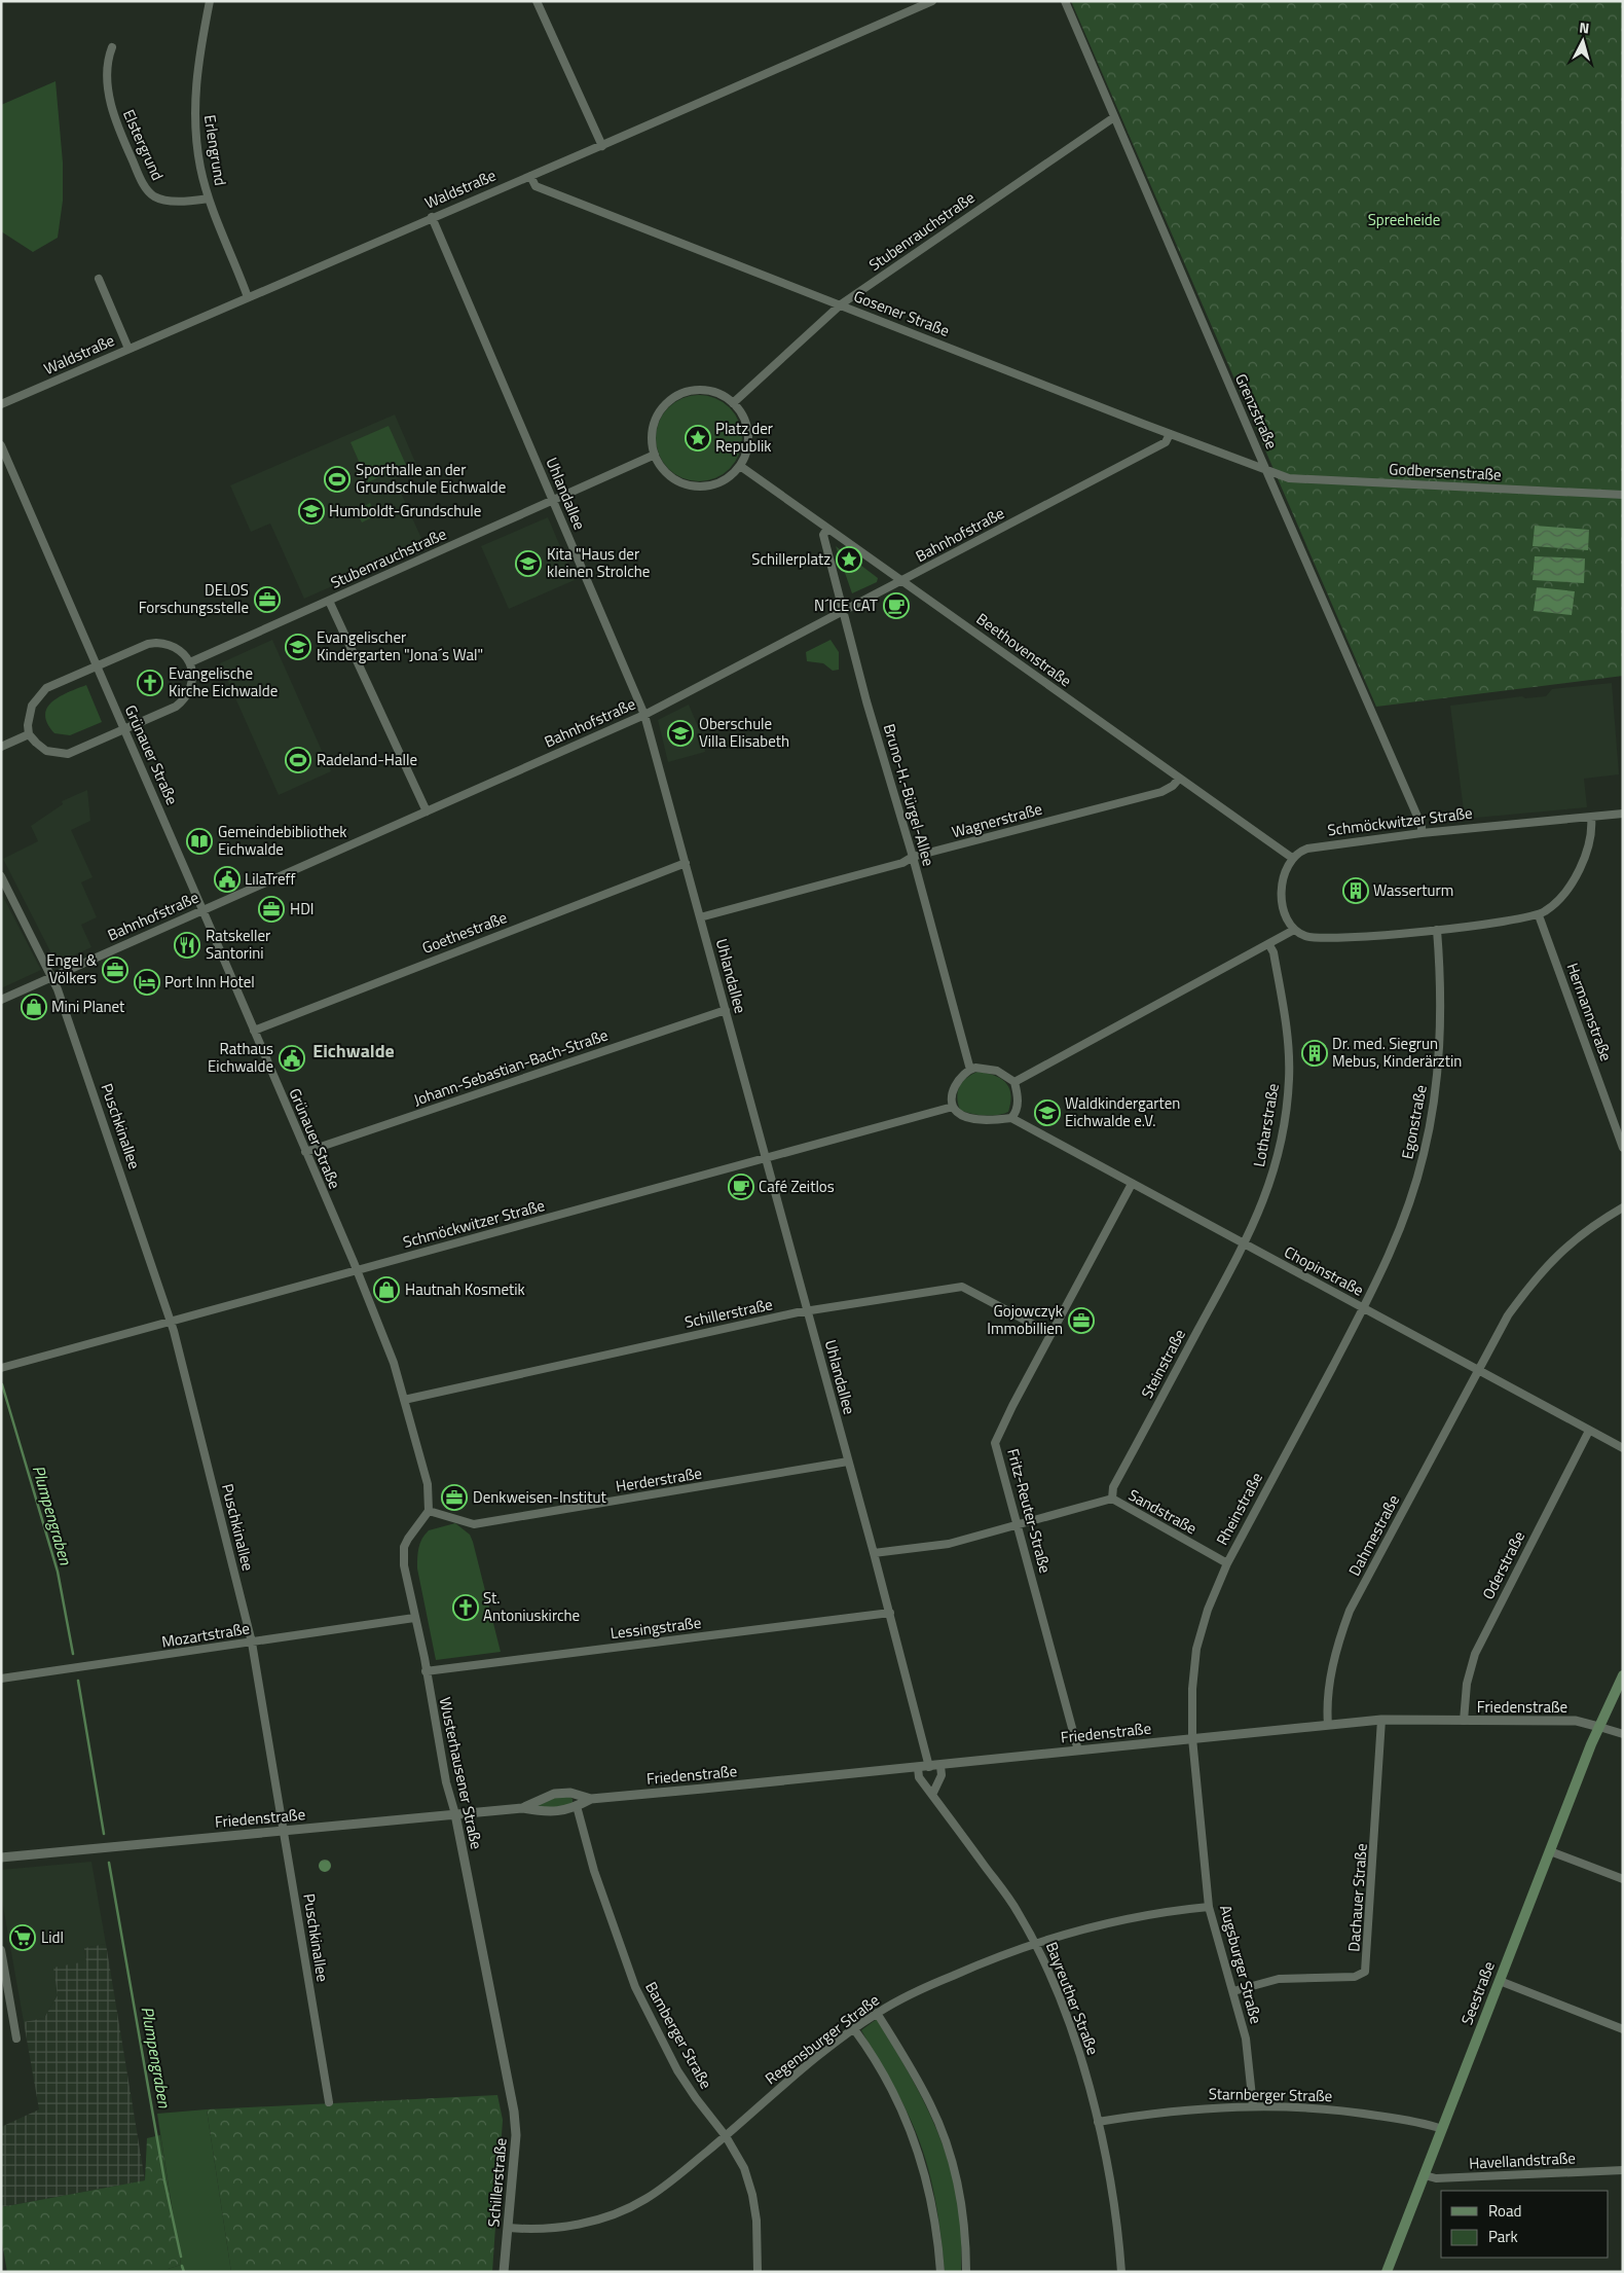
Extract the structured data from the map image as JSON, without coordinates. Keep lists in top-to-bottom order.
{
  "streets": {
    "main road": ["Seestraße"],
    "street": [
      "Elstergrund",
      "Erlengrund",
      "Waldstraße",
      "Stubenrauchstraße",
      "Gosener Straße",
      "Grenzstraße",
      "Godbersenstraße",
      "Uhlandallee",
      "Bahnhofstraße",
      "Beethovenstraße",
      "Grünauer Straße",
      "Bruno-H.-Bürgel-Allee",
      "Wagnerstraße",
      "Schmöckwitzer Straße",
      "Goethestraße",
      "Hermannstraße",
      "Johann-Sebastian-Bach-Straße",
      "Egonstraße",
      "Lotharstraße",
      "Puschkinallee",
      "Chopinstraße",
      "Schillerstraße",
      "Steinstraße",
      "Herderstraße",
      "Rheinstraße",
      "Fritz-Reuter-Straße",
      "Sandstraße",
      "Dahmestraße",
      "Oderstraße",
      "Lessingstraße",
      "Mozartstraße",
      "Friedenstraße",
      "Wusterhausener Straße",
      "Dachauer Straße",
      "Augsburger Straße",
      "Bayreuther Straße",
      "Bamberger Straße",
      "Regensburger Straße",
      "Starnberger Straße",
      "Havellandstraße"
    ]
  },
  "crossings": [
    ["Elstergrund", "Erlengrund"],
    ["Erlengrund", "Waldstraße"],
    ["Waldstraße", "Gosener Straße"],
    ["Waldstraße", "Uhlandallee"],
    ["Stubenrauchstraße", "Gosener Straße"],
    ["Stubenrauchstraße", "Grenzstraße"],
    ["Stubenrauchstraße", "Uhlandallee"],
    ["Stubenrauchstraße", "Beethovenstraße"],
    ["Gosener Straße", "Grenzstraße"],
    ["Gosener Straße", "Godbersenstraße"],
    ["Gosener Straße", "Bahnhofstraße"],
    ["Grenzstraße", "Godbersenstraße"],
    ["Grenzstraße", "Schmöckwitzer Straße"],
    ["Uhlandallee", "Bahnhofstraße"],
    ["Uhlandallee", "Wagnerstraße"],
    ["Uhlandallee", "Schmöckwitzer Straße"],
    ["Uhlandallee", "Goethestraße"],
    ["Uhlandallee", "Johann-Sebastian-Bach-Straße"],
    ["Uhlandallee", "Schillerstraße"],
    ["Uhlandallee", "Herderstraße"],
    ["Uhlandallee", "Lessingstraße"],
    ["Uhlandallee", "Friedenstraße"],
    ["Bahnhofstraße", "Beethovenstraße"],
    ["Bahnhofstraße", "Grünauer Straße"],
    ["Bahnhofstraße", "Bruno-H.-Bürgel-Allee"],
    ["Bahnhofstraße", "Puschkinallee"],
    ["Beethovenstraße", "Bruno-H.-Bürgel-Allee"],
    ["Beethovenstraße", "Wagnerstraße"],
    ["Beethovenstraße", "Schmöckwitzer Straße"],
    ["Grünauer Straße", "Schmöckwitzer Straße"],
    ["Grünauer Straße", "Goethestraße"],
    ["Grünauer Straße", "Johann-Sebastian-Bach-Straße"],
    ["Grünauer Straße", "Schillerstraße"],
    ["Grünauer Straße", "Herderstraße"],
    ["Grünauer Straße", "Wusterhausener Straße"],
    ["Bruno-H.-Bürgel-Allee", "Wagnerstraße"],
    ["Bruno-H.-Bürgel-Allee", "Schmöckwitzer Straße"],
    ["Bruno-H.-Bürgel-Allee", "Chopinstraße"],
    ["Schmöckwitzer Straße", "Puschkinallee"],
    ["Schmöckwitzer Straße", "Chopinstraße"],
    ["Egonstraße", "Chopinstraße"],
    ["Egonstraße", "Rheinstraße"],
    ["Lotharstraße", "Chopinstraße"],
    ["Lotharstraße", "Steinstraße"],
    ["Puschkinallee", "Mozartstraße"],
    ["Puschkinallee", "Friedenstraße"],
    ["Chopinstraße", "Steinstraße"],
    ["Chopinstraße", "Rheinstraße"],
    ["Chopinstraße", "Fritz-Reuter-Straße"],
    ["Chopinstraße", "Dahmestraße"],
    ["Chopinstraße", "Oderstraße"],
    ["Schillerstraße", "Fritz-Reuter-Straße"],
    ["Schillerstraße", "Wusterhausener Straße"],
    ["Schillerstraße", "Regensburger Straße"],
    ["Steinstraße", "Sandstraße"],
    ["Herderstraße", "Wusterhausener Straße"],
    ["Rheinstraße", "Sandstraße"],
    ["Rheinstraße", "Friedenstraße"],
    ["Rheinstraße", "Augsburger Straße"],
    ["Fritz-Reuter-Straße", "Friedenstraße"],
    ["Dahmestraße", "Friedenstraße"],
    ["Oderstraße", "Friedenstraße"],
    ["Lessingstraße", "Wusterhausener Straße"],
    ["Mozartstraße", "Wusterhausener Straße"],
    ["Friedenstraße", "Wusterhausener Straße"],
    ["Friedenstraße", "Dachauer Straße"],
    ["Friedenstraße", "Augsburger Straße"],
    ["Friedenstraße", "Seestraße"],
    ["Friedenstraße", "Bayreuther Straße"],
    ["Friedenstraße", "Bamberger Straße"],
    ["Dachauer Straße", "Augsburger Straße"],
    ["Augsburger Straße", "Regensburger Straße"],
    ["Augsburger Straße", "Starnberger Straße"],
    ["Seestraße", "Starnberger Straße"],
    ["Seestraße", "Havellandstraße"],
    ["Bayreuther Straße", "Regensburger Straße"],
    ["Bayreuther Straße", "Starnberger Straße"],
    ["Bamberger Straße", "Regensburger Straße"]
  ],
  "districts": ["Eichwalde"],
  "water": ["Plumpengraben"],
  "parks": ["Spreeheide"],
  "places": {
    "place": ["Platz der Republik", "Schillerplatz"],
    "sports": ["Sporthalle an der Grundschule Eichwalde", "Radeland-Halle"],
    "school or university": [
      "Humboldt-Grundschule",
      "Kita \"Haus der kleinen Strolche",
      "Evangelischer Kindergarten \"Jona´s Wal\"",
      "Oberschule Villa Elisabeth",
      "Waldkindergarten Eichwalde e.V."
    ],
    "office": [
      "DELOS Forschungsstelle",
      "HDI",
      "Engel & Völkers",
      "Gojowczyk Immobillien",
      "Denkweisen-Institut"
    ],
    "cafe": ["N´ICE CAT", "Café Zeitlos"],
    "church": ["Evangelische Kirche Eichwalde", "St. Antoniuskirche"],
    "library": ["Gemeindebibliothek Eichwalde"],
    "public building": ["LilaTreff", "Rathaus Eichwalde"],
    "building": ["Wasserturm", "Dr. med. Siegrun Mebus, Kinderärztin"],
    "restaurant": ["Ratskeller Santorini"],
    "hotel": ["Port Inn Hotel"],
    "shop": ["Mini Planet", "Hautnah Kosmetik"],
    "supermarket": ["Lidl"]
  },
  "legend": ["Road", "Park"],
  "north": "top"
}
